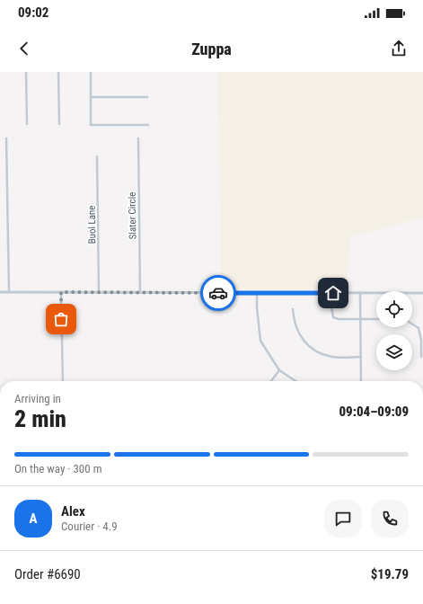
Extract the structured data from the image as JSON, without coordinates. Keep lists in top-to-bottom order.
{
  "streets": {
    "street": ["Slater Circle", "Buol Lane"]
  },
  "page": {
    "status": "09:02",
    "header": "Zuppa",
    "heading": ["2 min", "Arriving in", "09:04–09:09"],
    "panel": [
      "Alex",
      "Courier · 4.9",
      "Order #6690",
      "$19.79"
    ],
    "bar": "On the way · 300 m",
    "round": "A"
  }
}
